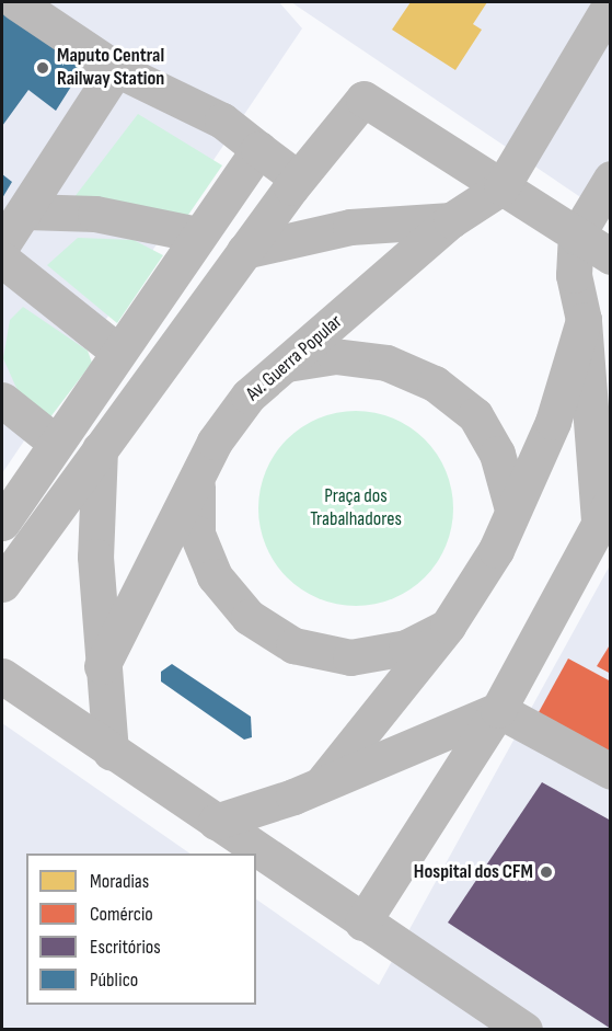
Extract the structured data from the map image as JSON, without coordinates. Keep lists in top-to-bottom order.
{
  "streets": {
    "street": ["Av. Guerra Popular"]
  },
  "parks": ["Praça dos Trabalhadores"],
  "places": ["Maputo Central Railway Station", "Hospital dos CFM"],
  "legend": [
    "Moradias",
    "Comércio",
    "Escritórios",
    "Público"
  ]
}
